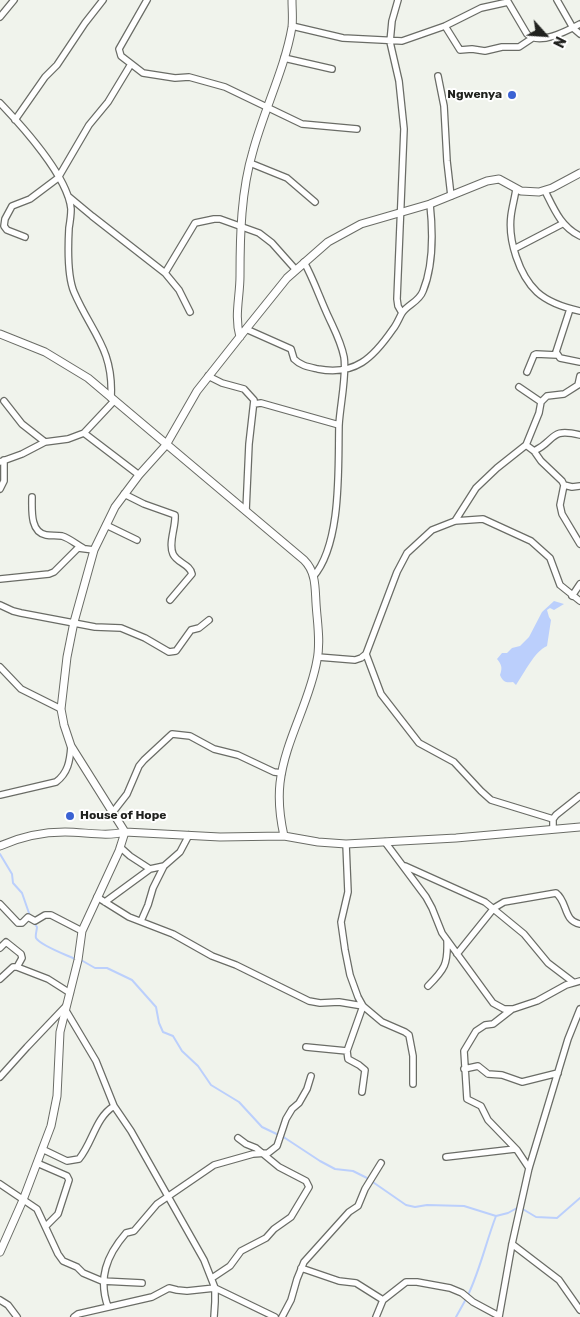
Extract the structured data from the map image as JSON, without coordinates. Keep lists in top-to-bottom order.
{
  "places": ["Ngwenya", "House of Hope"],
  "north": "bottom right"
}
